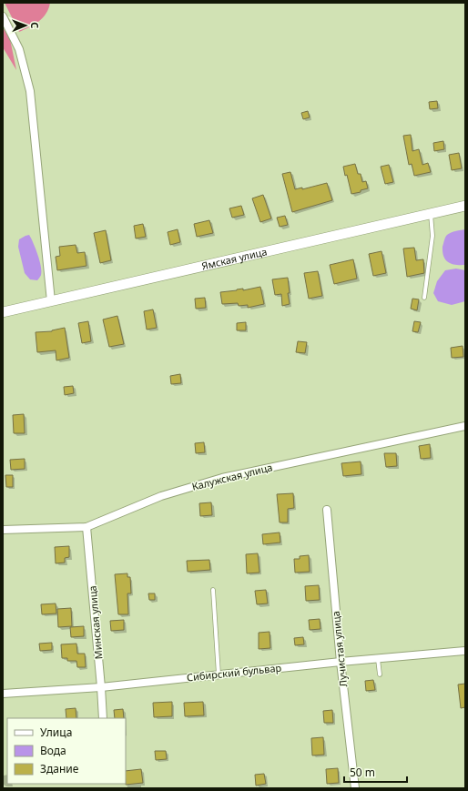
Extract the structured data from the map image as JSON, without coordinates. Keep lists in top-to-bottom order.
{
  "streets": {
    "main road": ["Ямская улица"],
    "street": [
      "Калужская улица",
      "Минская улица",
      "Лучистая улица",
      "Сибирский бульвар"
    ]
  },
  "crossings": [
    ["Калужская улица", "Минская улица"],
    ["Минская улица", "Сибирский бульвар"],
    ["Лучистая улица", "Сибирский бульвар"]
  ],
  "legend": ["Улица", "Вода", "Здание"],
  "scale_bar": "50 m",
  "north": "right"
}
